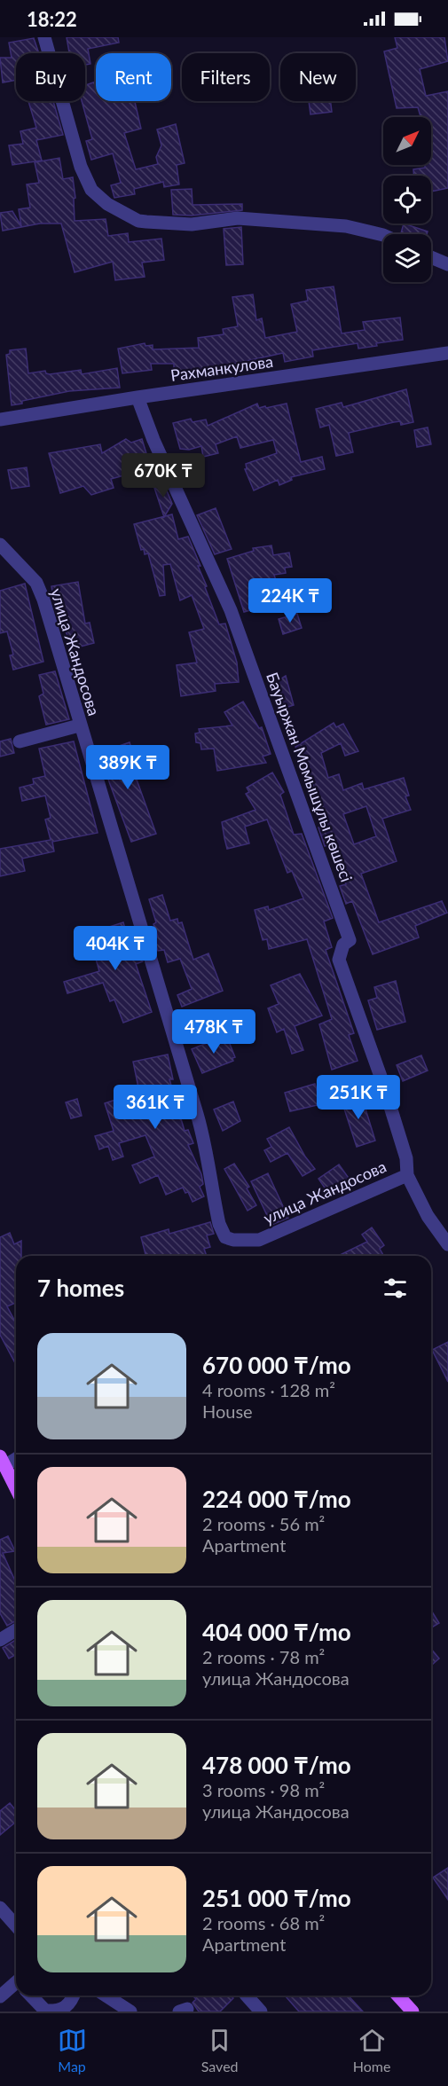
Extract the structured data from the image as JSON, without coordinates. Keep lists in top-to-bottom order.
{
  "streets": {
    "street": ["Рахманкулова", "улица Жандосова", "Бауыржан Момышұлы көшесі"]
  },
  "crossings": [
    ["Рахманкулова", "Бауыржан Момышұлы көшесі"],
    ["улица Жандосова", "Бауыржан Момышұлы көшесі"]
  ],
  "north": "top right",
  "page": {
    "status": "18:22",
    "chip": [
      "Buy",
      "Rent",
      "Filters",
      "New"
    ],
    "price": [
      "670K ₸",
      "224K ₸",
      "389K ₸",
      "404K ₸",
      "478K ₸",
      "251K ₸",
      "361K ₸"
    ],
    "heading": "7 homes",
    "list": [
      {
        "name": "670 000 ₸/mo",
        "note": "4 rooms · 128 m² · House"
      },
      {
        "name": "224 000 ₸/mo",
        "note": "2 rooms · 56 m² · Apartment"
      },
      {
        "name": "404 000 ₸/mo",
        "note": "2 rooms · 78 m² · улица Жандосова"
      },
      {
        "name": "478 000 ₸/mo",
        "note": "3 rooms · 98 m² · улица Жандосова"
      },
      {
        "name": "251 000 ₸/mo",
        "note": "2 rooms · 68 m² · Apartment"
      }
    ],
    "tabs": ["Map", "Saved", "Home"]
  }
}
